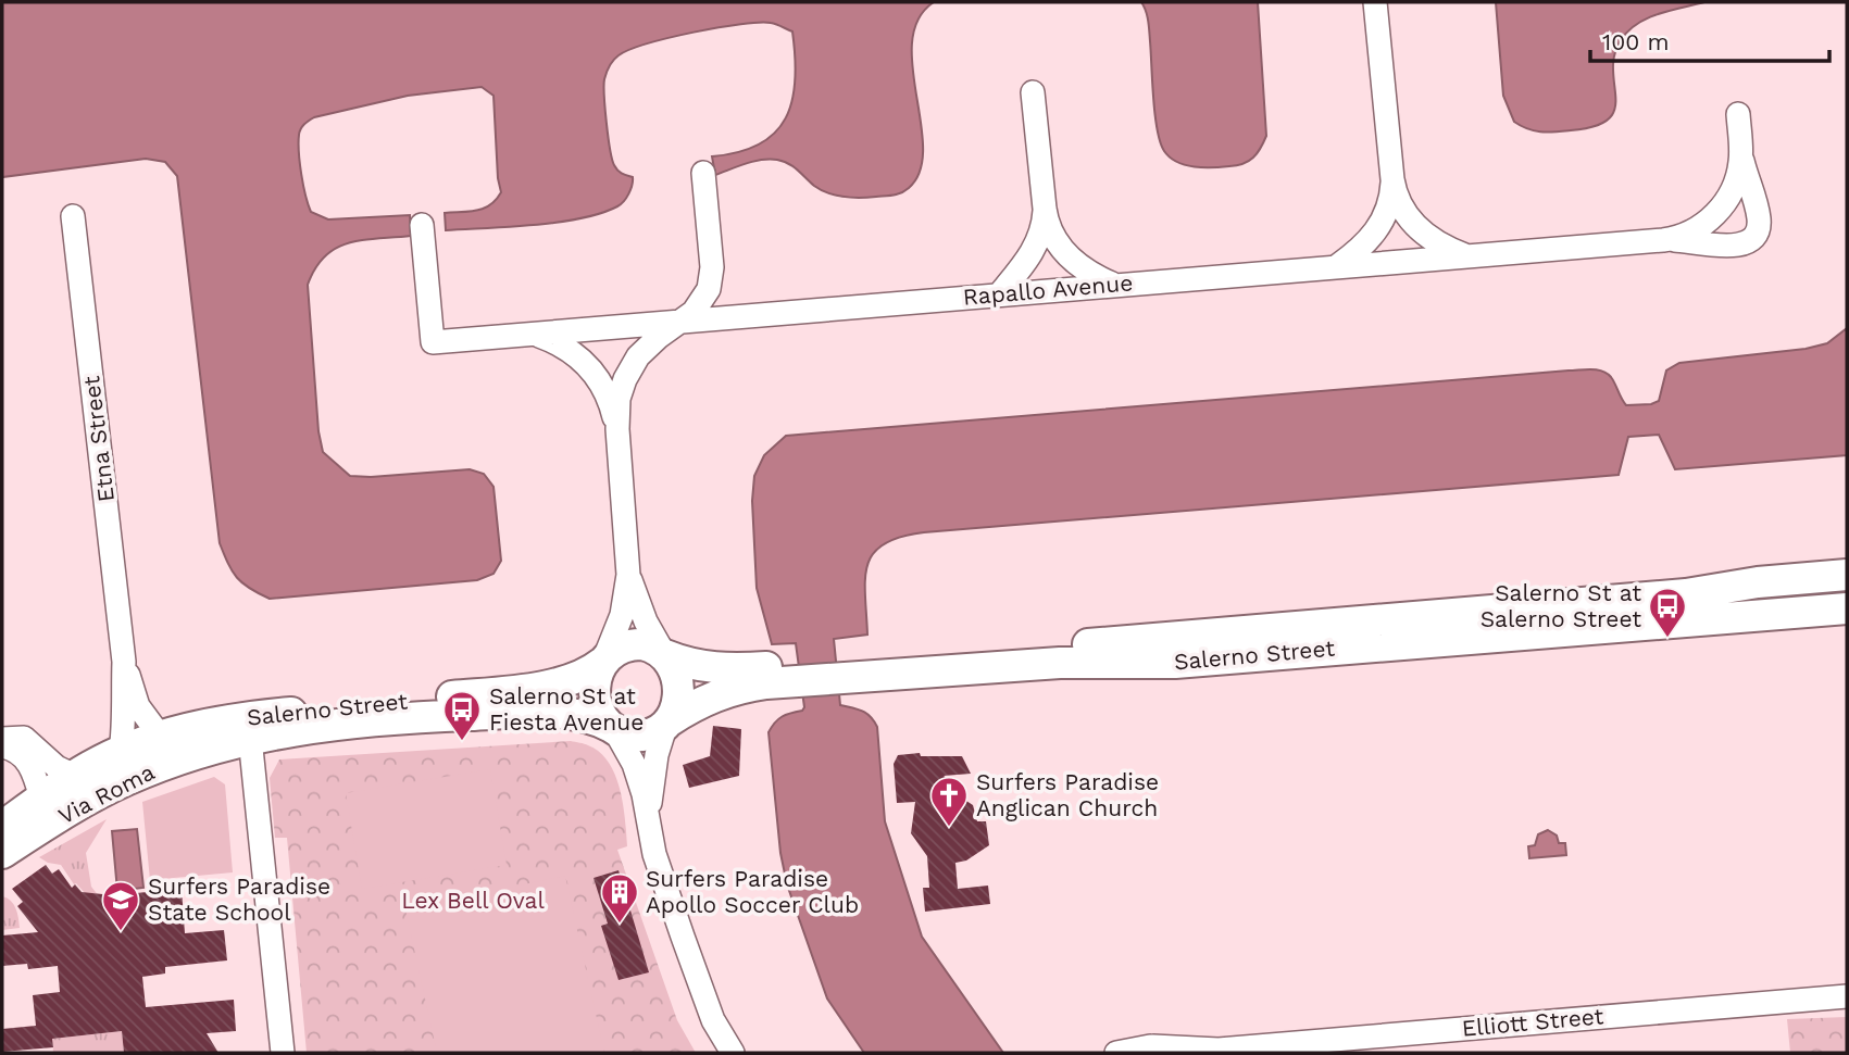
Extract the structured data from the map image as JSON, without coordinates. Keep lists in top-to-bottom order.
{
  "streets": {
    "main road": ["Salerno Street", "Via Roma"],
    "street": ["Rapallo Avenue", "Etna Street", "Elliott Street"]
  },
  "crossings": [
    ["Etna Street", "Salerno Street"],
    ["Etna Street", "Via Roma"],
    ["Salerno Street", "Via Roma"]
  ],
  "parks": ["Lex Bell Oval"],
  "places": {
    "bus stop": ["Salerno St at Salerno Street", "Salerno St at Fiesta Avenue"],
    "church": ["Surfers Paradise Anglican Church"],
    "building": ["Surfers Paradise Apollo Soccer Club"],
    "school or university": ["Surfers Paradise State School"]
  },
  "scale_bar": "100 m"
}
